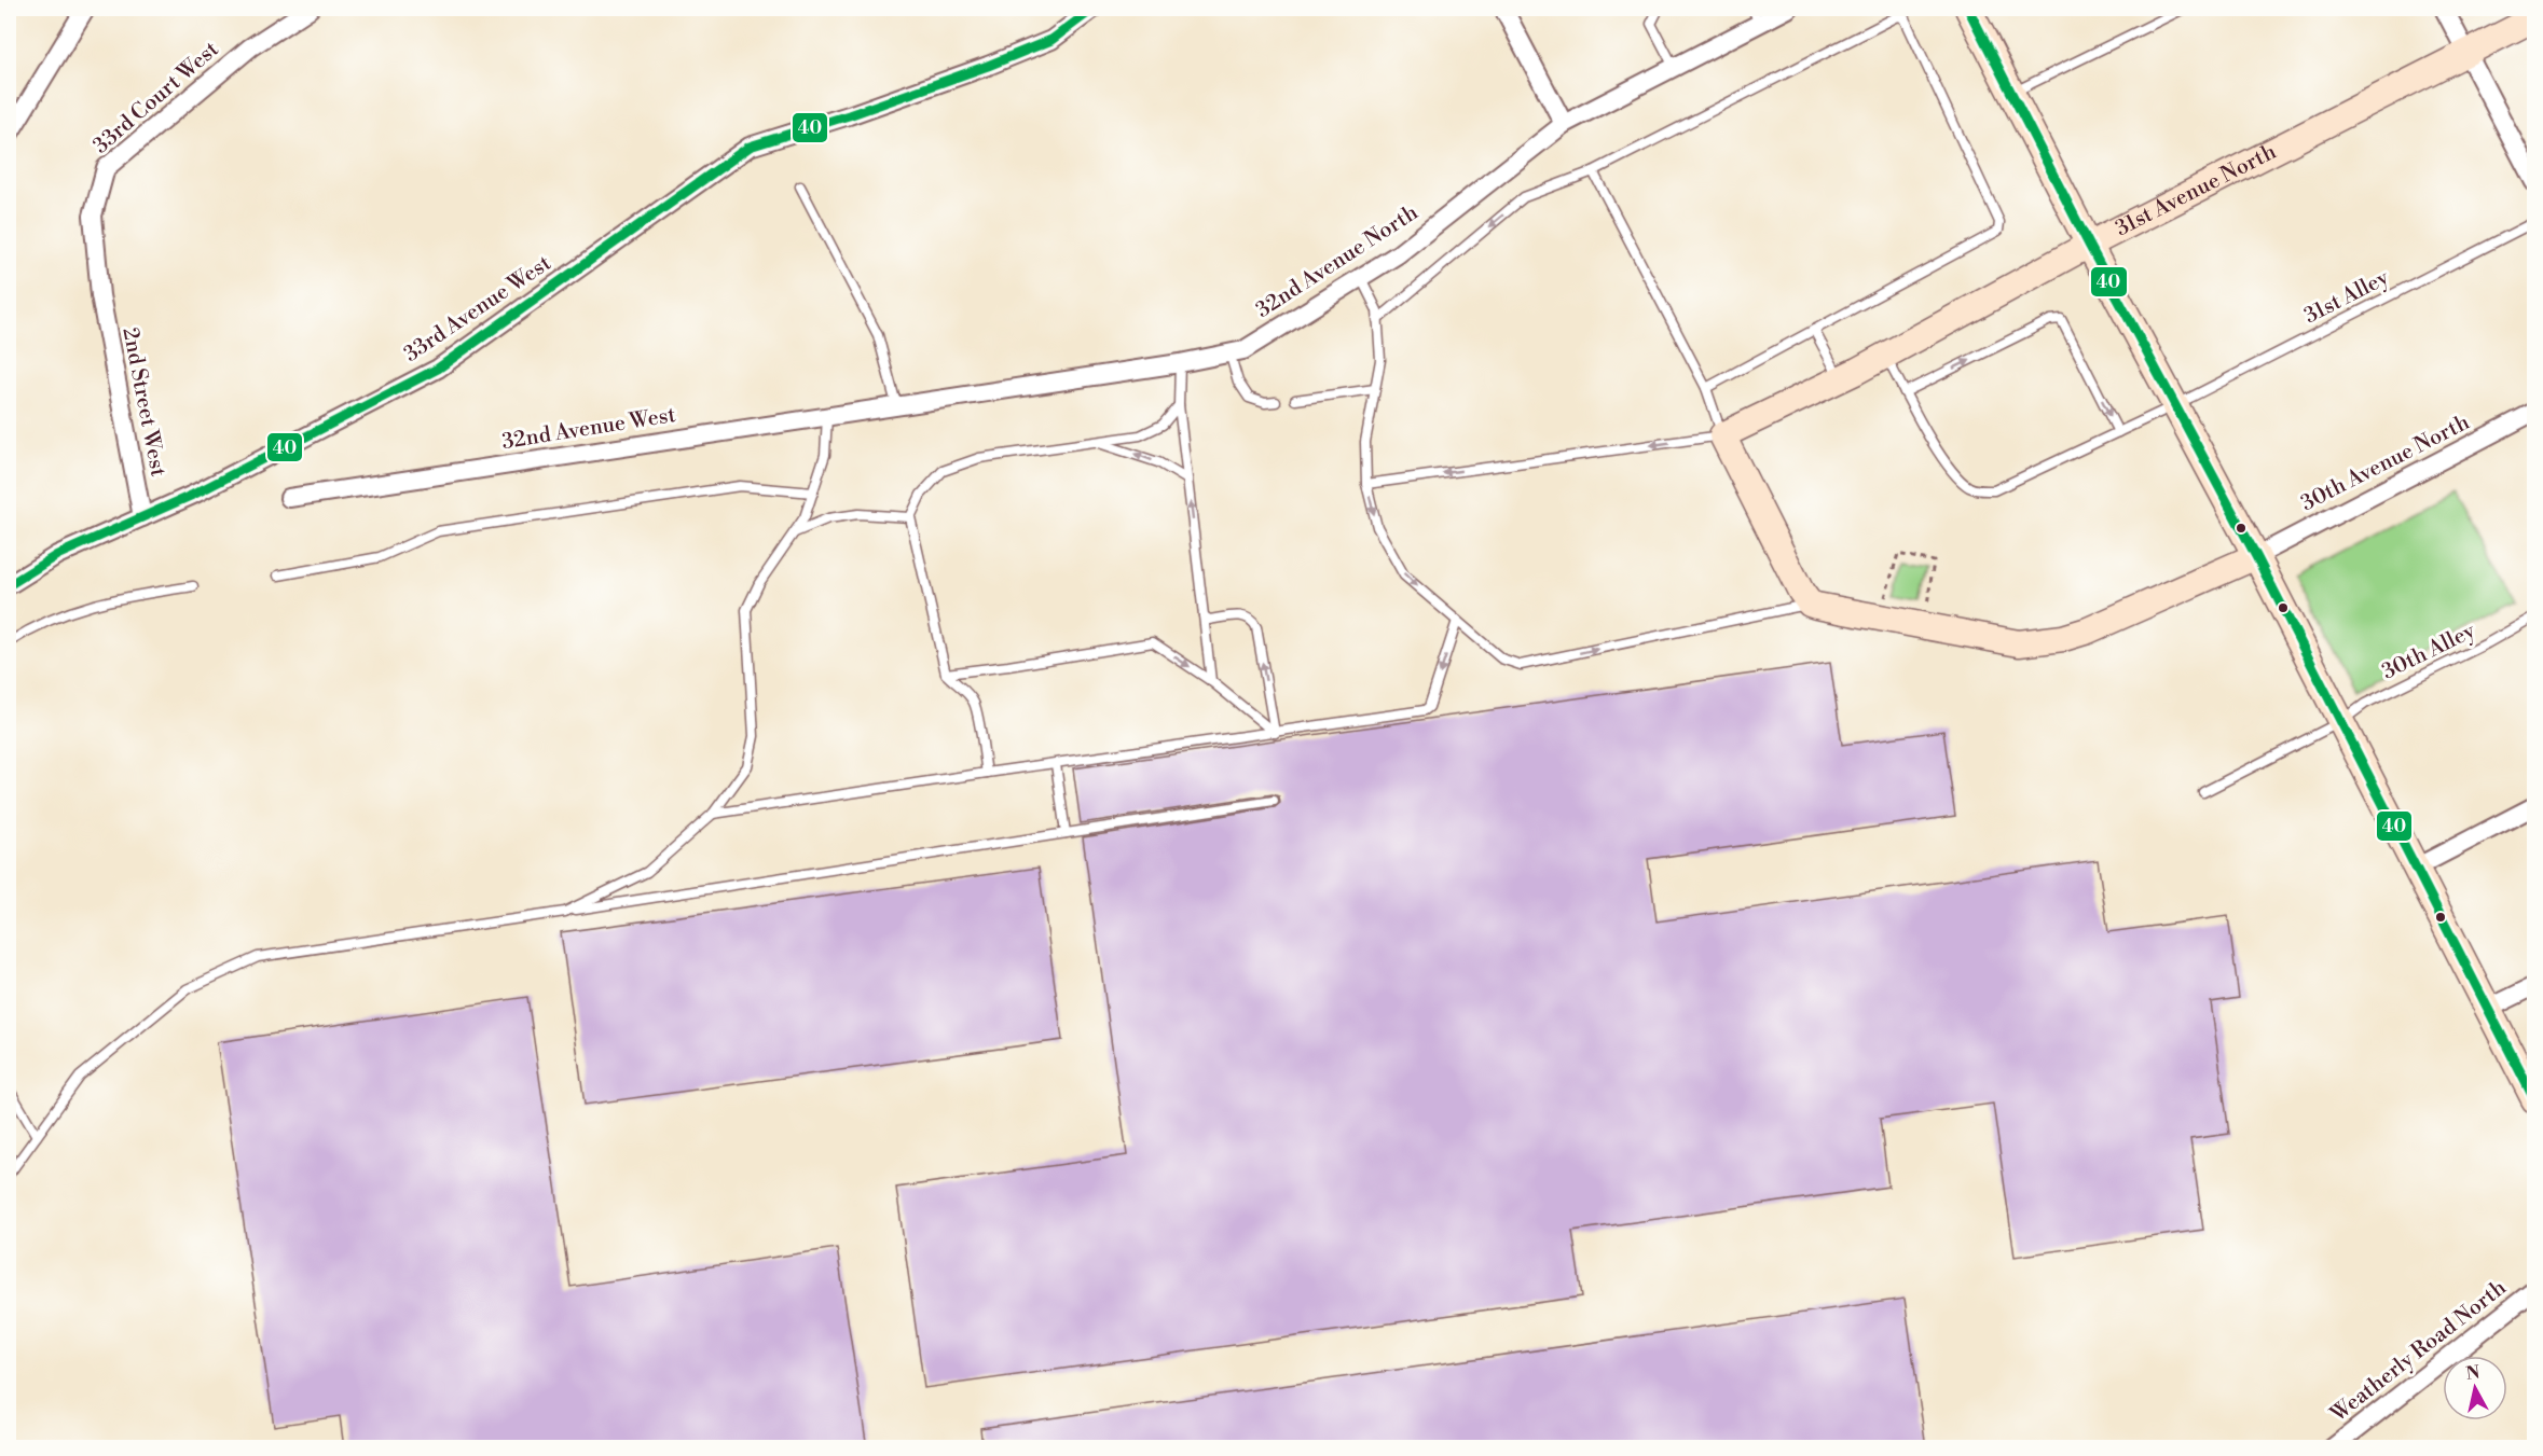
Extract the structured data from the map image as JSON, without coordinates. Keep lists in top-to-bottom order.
{
  "streets": {
    "street": [
      "33rd Court West",
      "31st Avenue North",
      "32nd Avenue North",
      "33rd Avenue West",
      "2nd Street West",
      "32nd Avenue West",
      "30th Avenue North",
      "Weatherly Road North"
    ],
    "lane": ["31st Alley", "30th Alley"]
  },
  "crossings": [
    ["33rd Court West", "2nd Street West"],
    ["31st Avenue North", "31st Alley"],
    ["32nd Avenue North", "32nd Avenue West"],
    ["33rd Avenue West", "2nd Street West"]
  ],
  "lines": ["transit line 40"],
  "north": "top"
}
